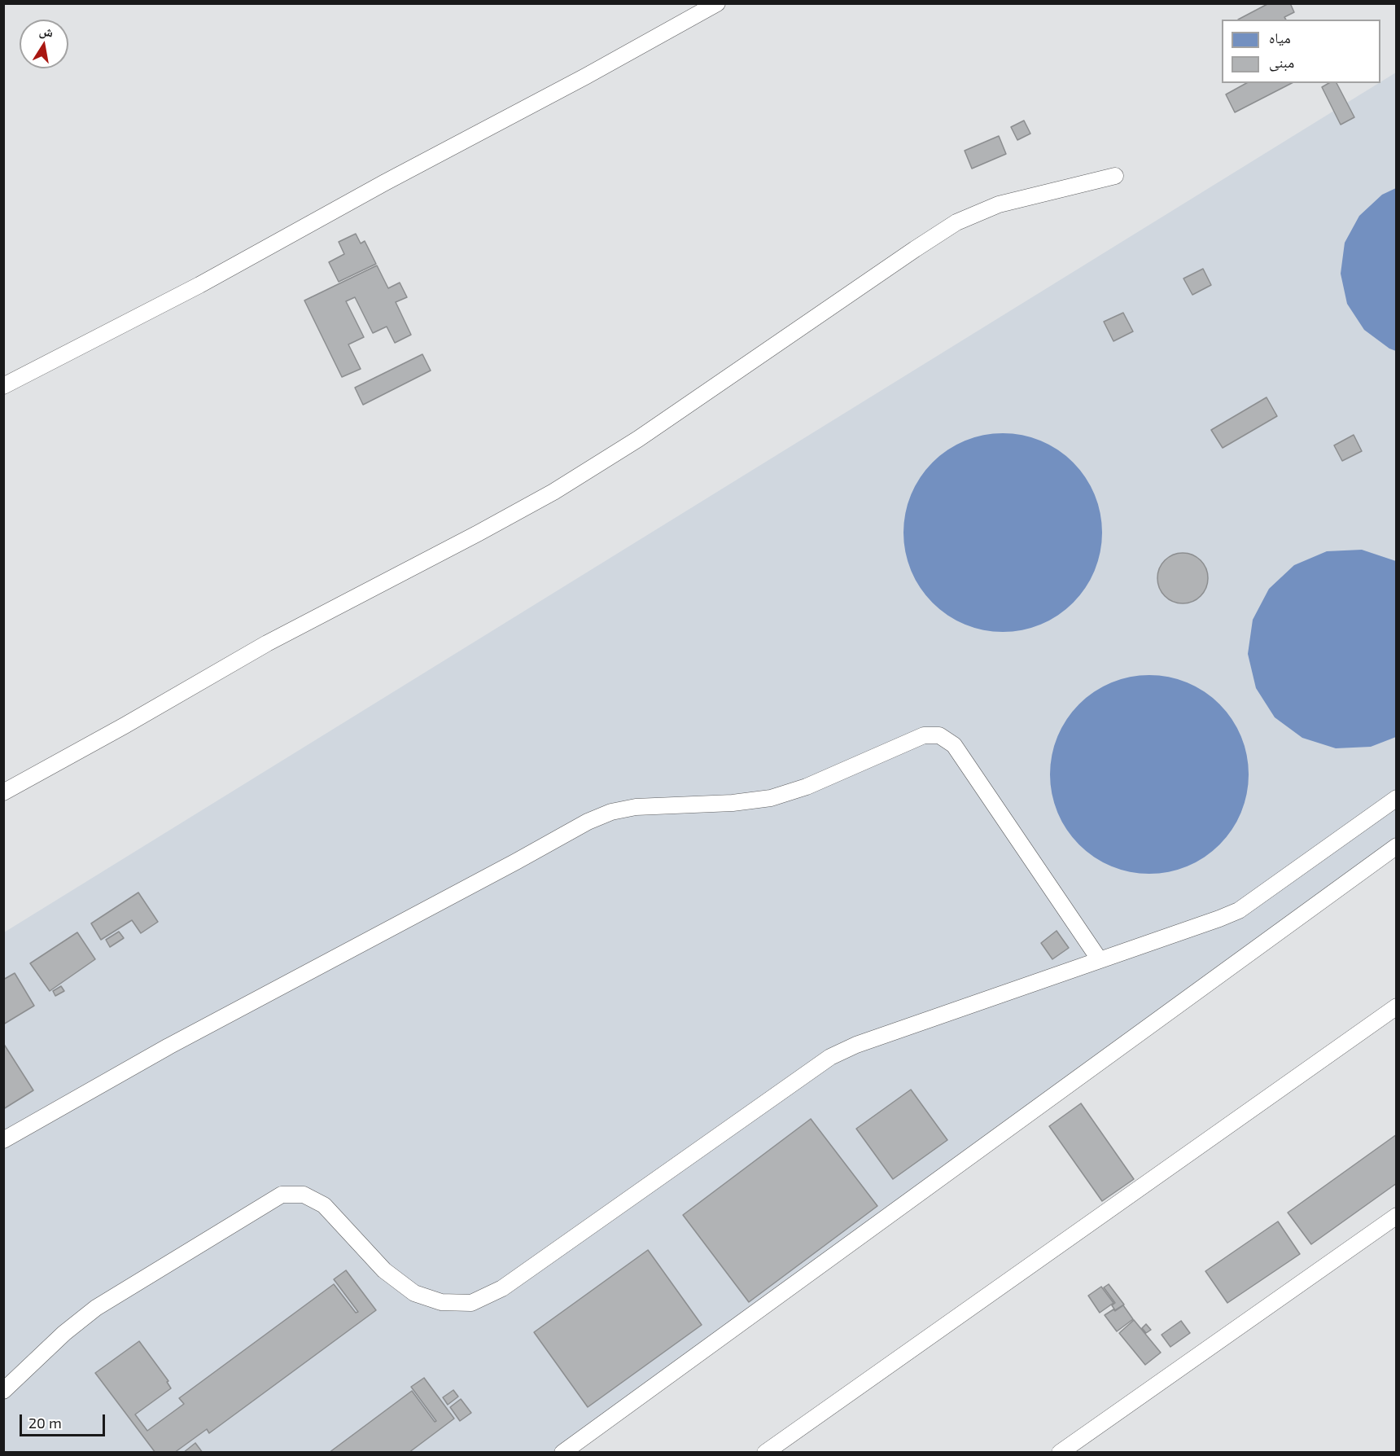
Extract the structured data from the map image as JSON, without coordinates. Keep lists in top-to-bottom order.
{
  "legend": ["مياه", "مبنى"],
  "scale_bar": "20 m",
  "north": "top"
}
